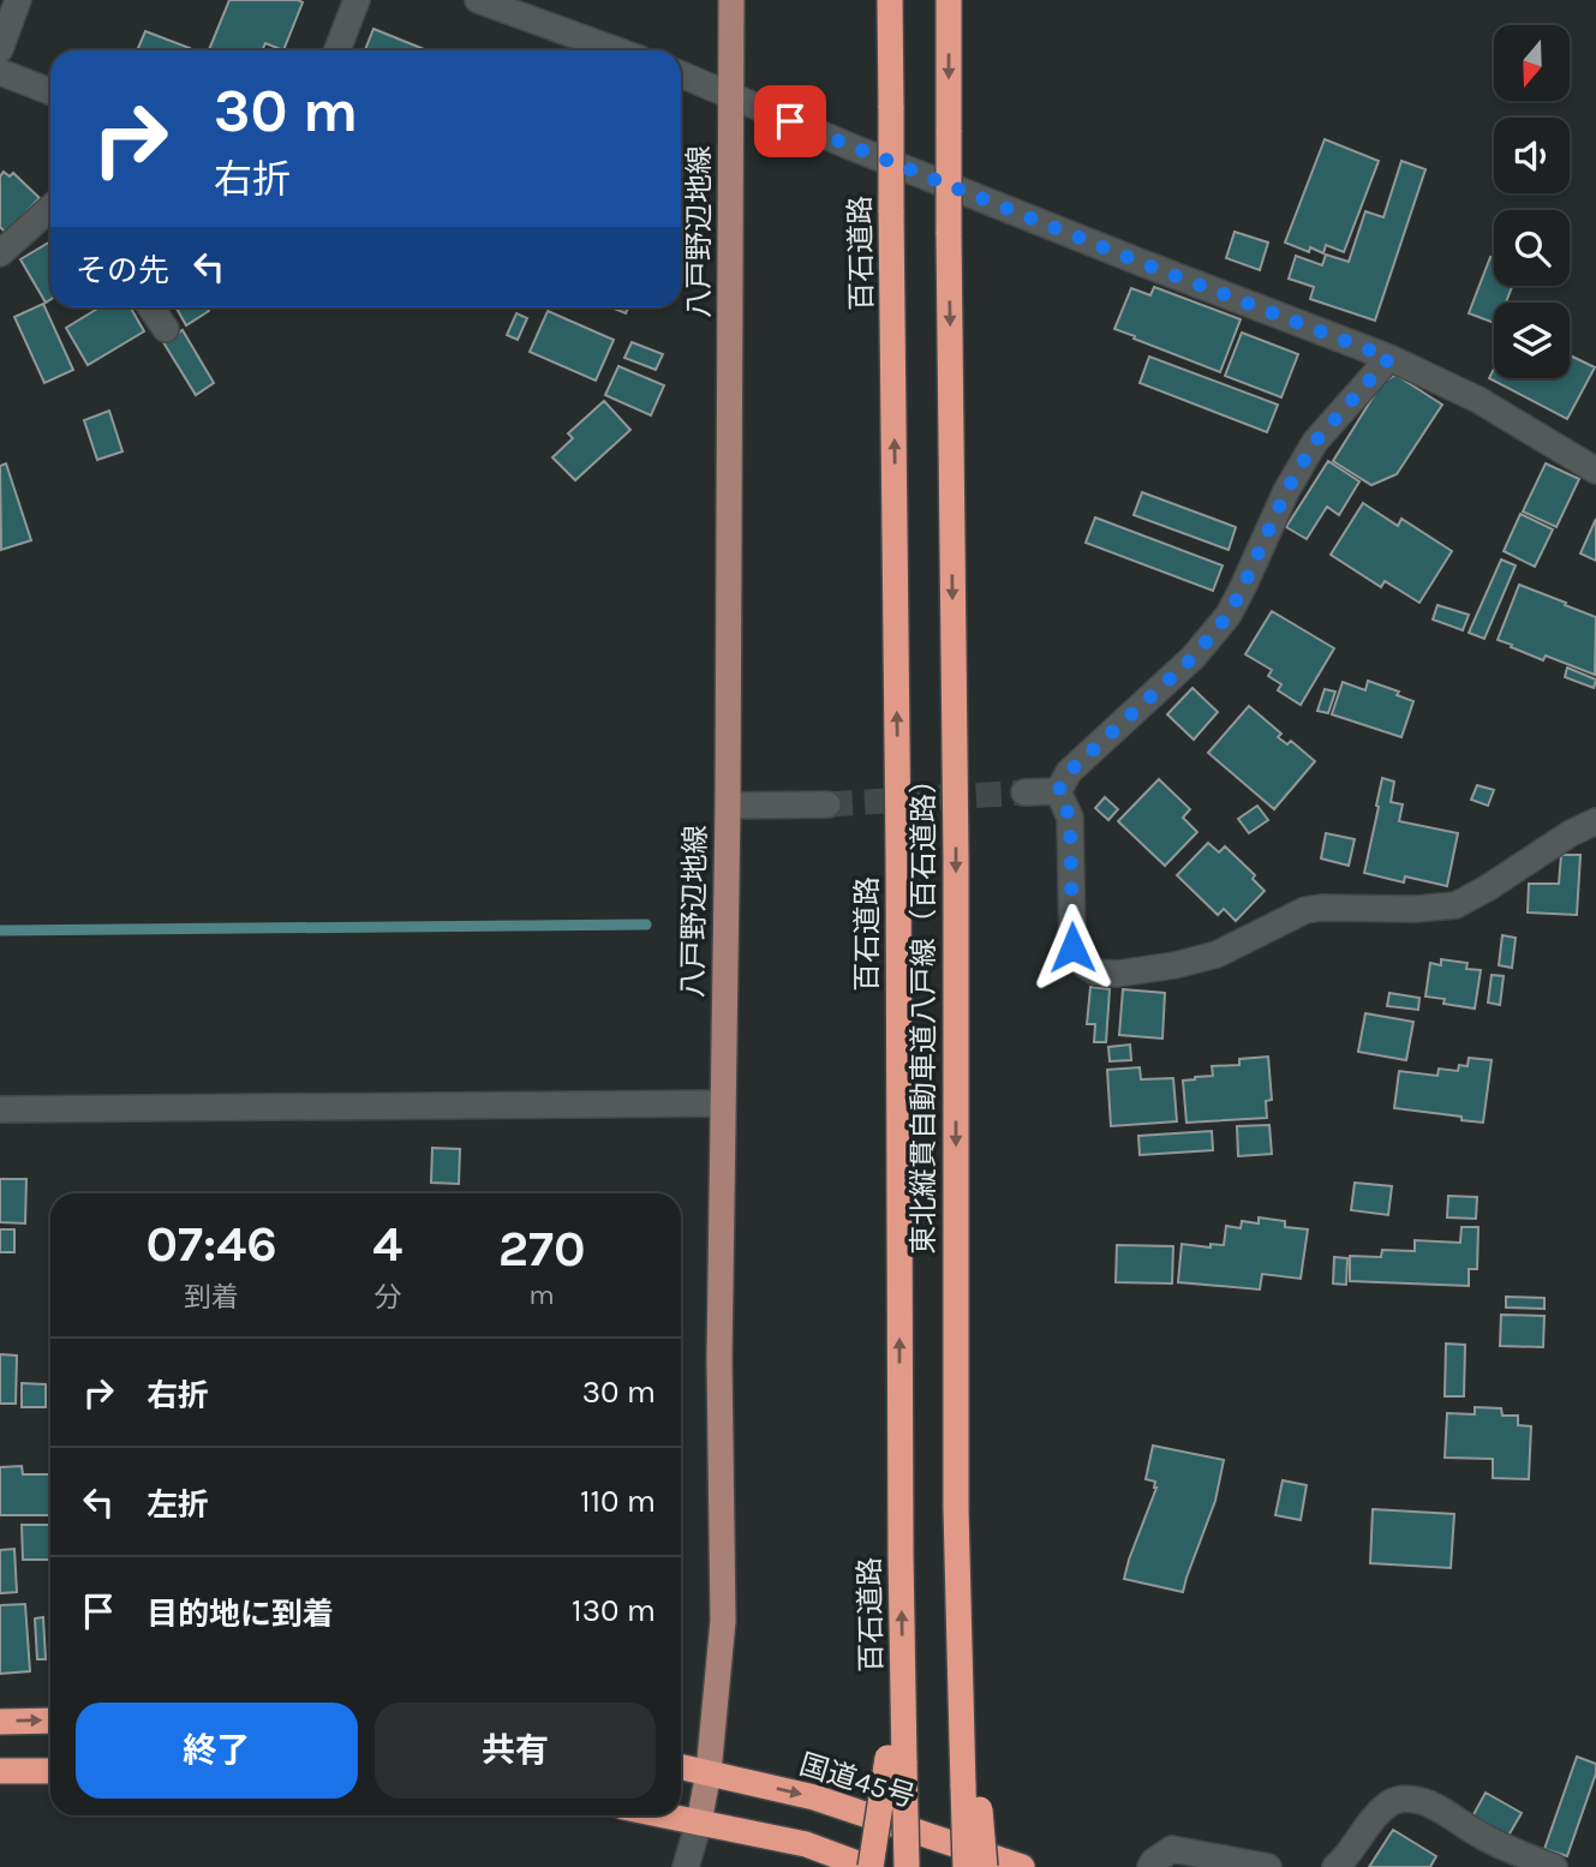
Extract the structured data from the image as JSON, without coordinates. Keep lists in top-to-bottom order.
{
  "streets": {
    "highway": ["百石道路", "東北縦貫自動車道八戸線（百石道路）", "国道45号"],
    "main road": ["八戸野辺地線"]
  },
  "crossings": [
    ["八戸野辺地線", "国道45号"]
  ],
  "one_way": ["百石道路", "東北縦貫自動車道八戸線（百石道路）"],
  "north": "bottom",
  "page": {
    "turn": ["30 m", "右折"],
    "then": "その先",
    "eta": [
      "07:46",
      "到着",
      "4",
      "分",
      "270",
      "m"
    ],
    "list": [
      {
        "name": "右折",
        "value": "30 m"
      },
      {
        "name": "左折",
        "value": "110 m"
      },
      {
        "name": "目的地に到着",
        "value": "130 m"
      }
    ],
    "buttons": ["終了", "共有"]
  }
}
